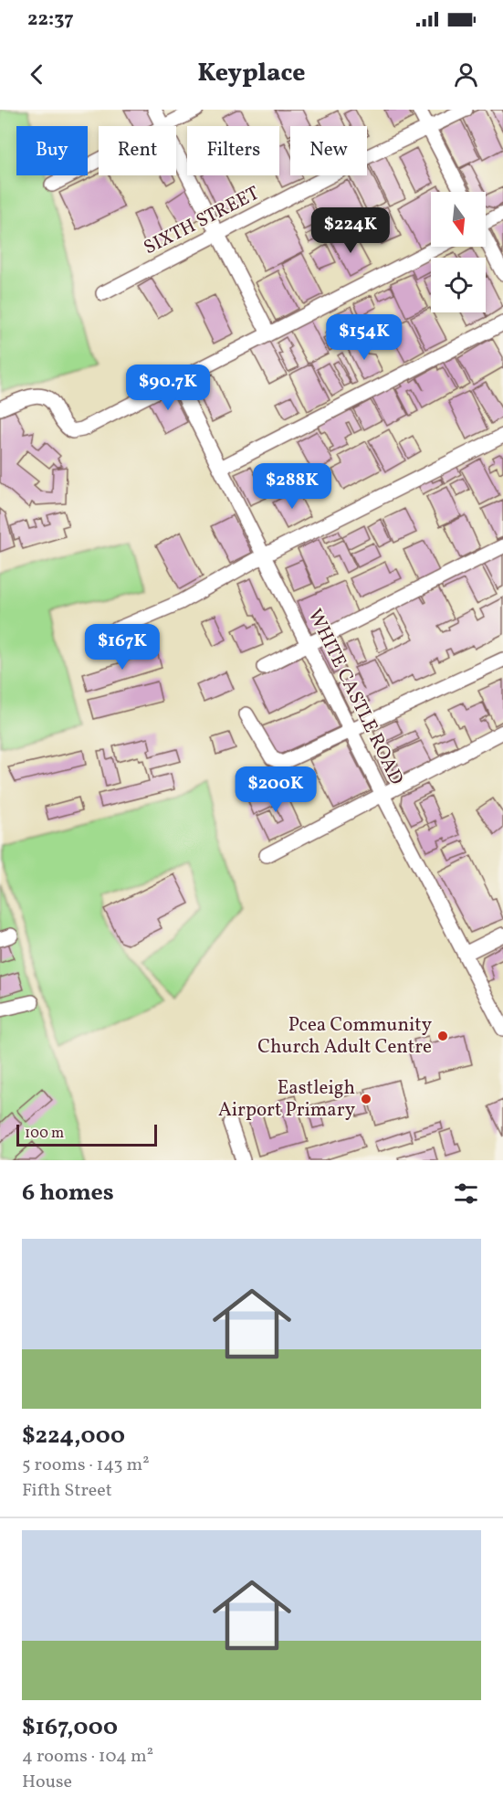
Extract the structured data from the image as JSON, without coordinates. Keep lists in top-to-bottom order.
{
  "streets": {
    "street": ["SIXTH STREET", "WHITE CASTLE ROAD"]
  },
  "places": ["Pcea Community Church Adult Centre", "Eastleigh Airport Primary"],
  "scale_bar": "100 m",
  "north": "bottom",
  "page": {
    "status": "22:37",
    "header": "Keyplace",
    "chip": [
      "Buy",
      "Rent",
      "Filters",
      "New"
    ],
    "price": [
      "$224K",
      "$154K",
      "$90.7K",
      "$288K",
      "$167K",
      "$200K"
    ],
    "scale": "100 m",
    "heading": "6 homes",
    "list": [
      {
        "name": "$224,000",
        "note": "5 rooms · 143 m² · Fifth Street"
      },
      {
        "name": "$167,000",
        "note": "4 rooms · 104 m² · House"
      }
    ]
  }
}
